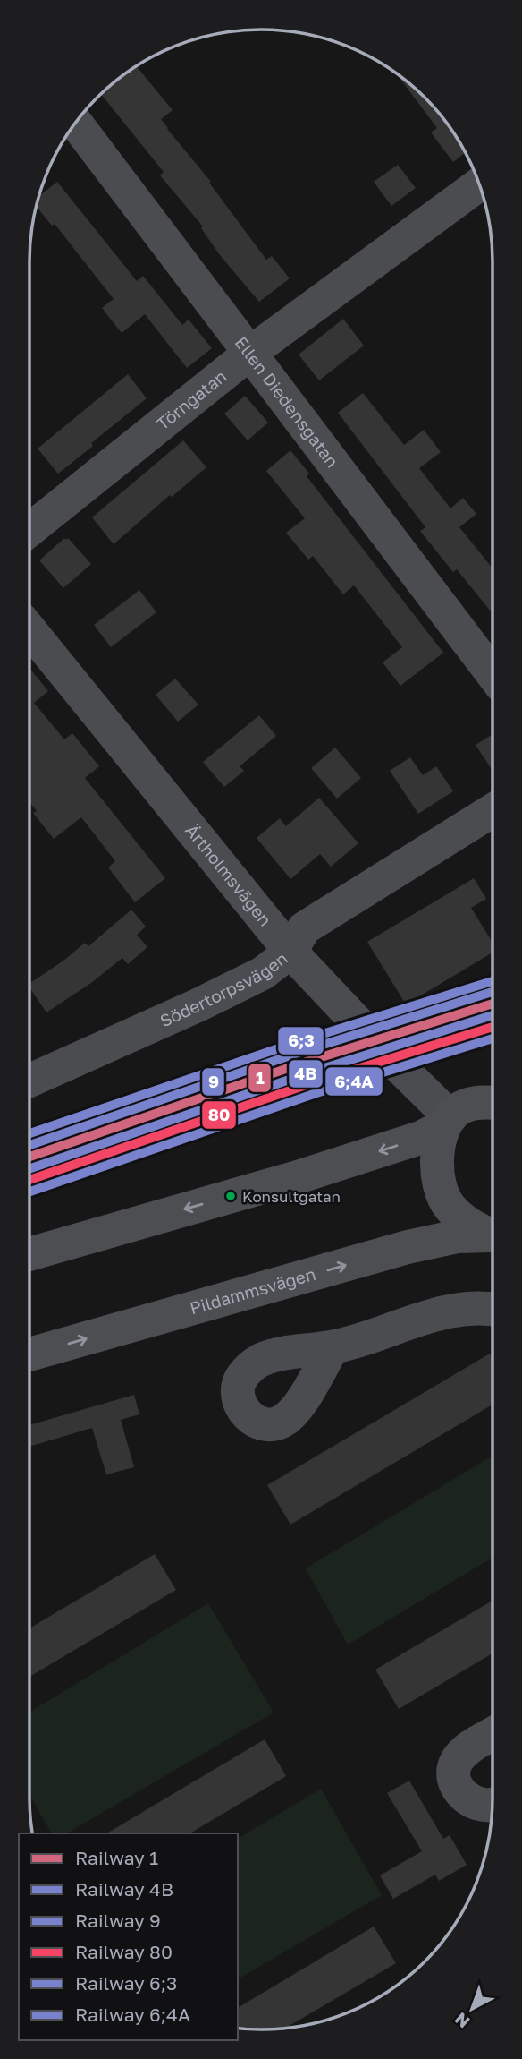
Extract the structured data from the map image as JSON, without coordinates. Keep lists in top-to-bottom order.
{
  "streets": {
    "main road": ["Pildammsvägen"],
    "street": [
      "Törngatan",
      "Ellen Diedensgatan",
      "Ärtholmsvägen",
      "Södertorpsvägen"
    ]
  },
  "crossings": [
    ["Törngatan", "Ellen Diedensgatan"],
    ["Ärtholmsvägen", "Södertorpsvägen"]
  ],
  "places": ["Konsultgatan"],
  "lines": [
    "rail line 6;3",
    "rail line 9",
    "rail line 1",
    "rail line 4B",
    "rail line 80",
    "rail line 6;4A"
  ],
  "legend": [
    "Railway 1",
    "Railway 4B",
    "Railway 9",
    "Railway 80",
    "Railway 6;3",
    "Railway 6;4A"
  ],
  "north": "bottom left"
}
